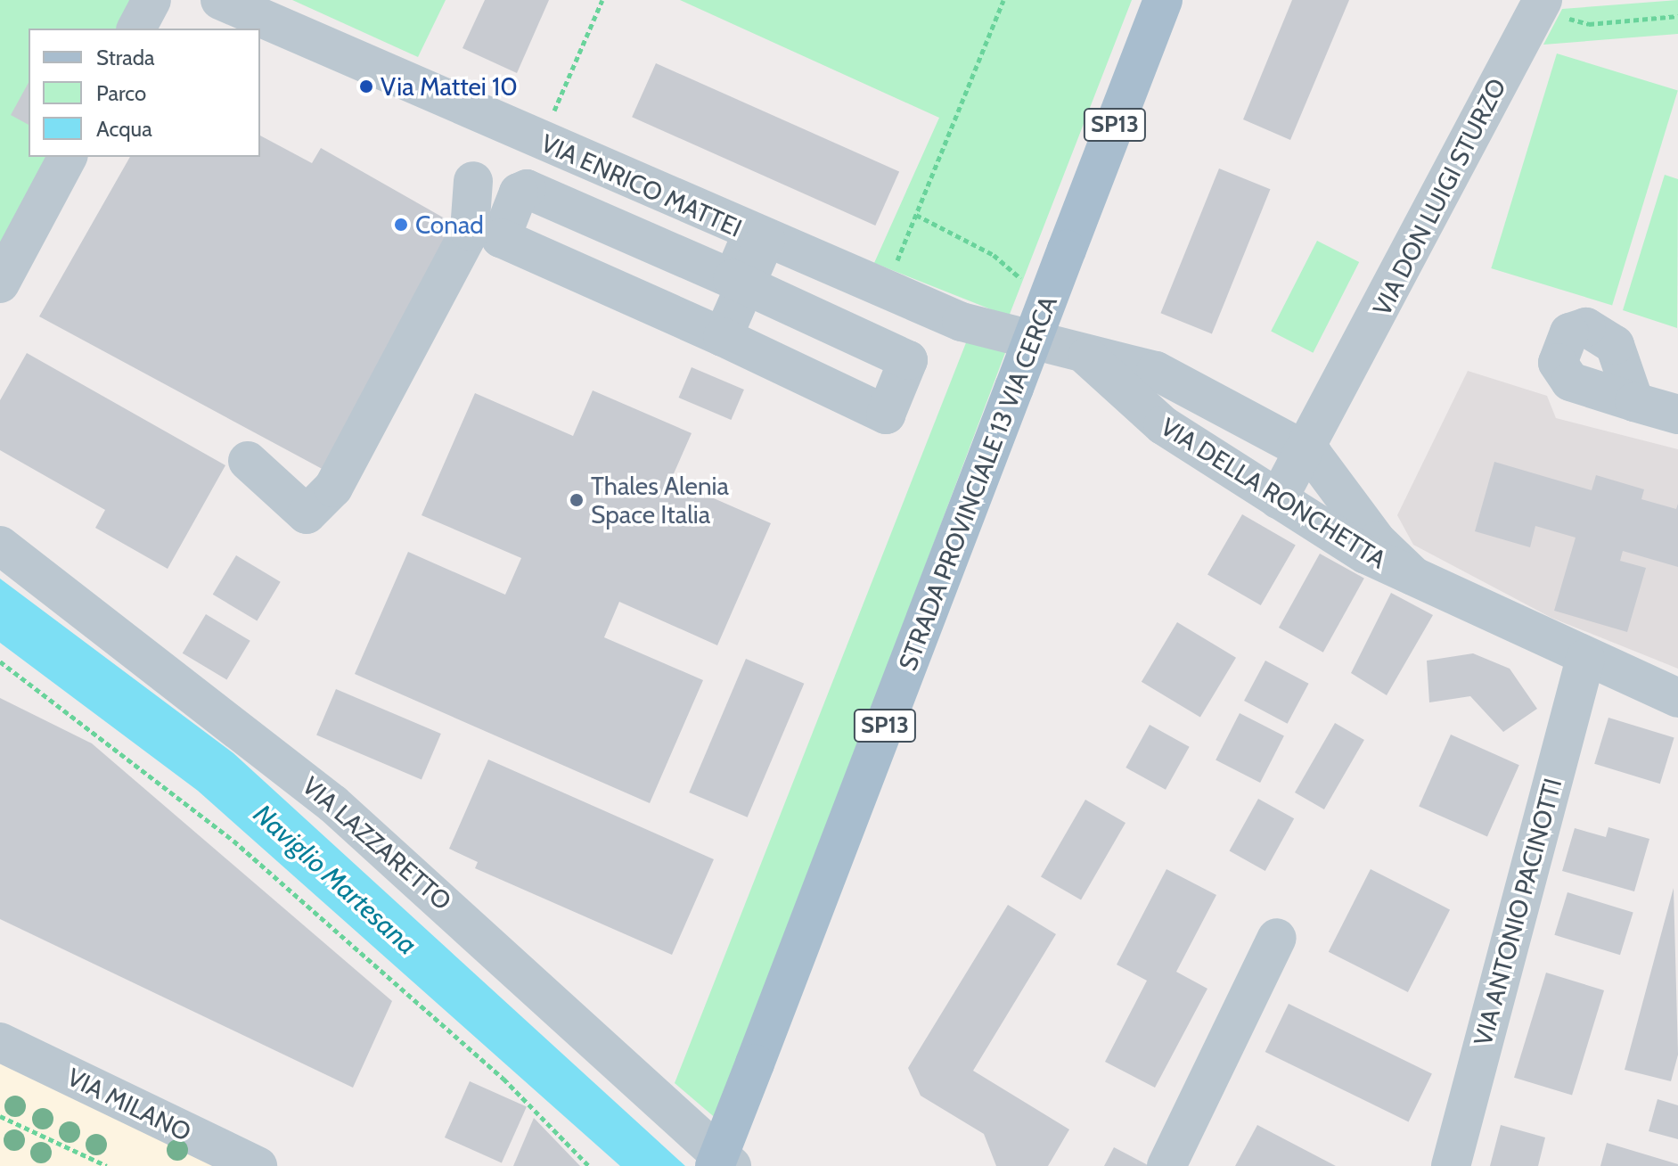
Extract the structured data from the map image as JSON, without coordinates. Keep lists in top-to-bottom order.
{
  "streets": {
    "main road": ["SP13", "STRADA PROVINCIALE 13 VIA CERCA"],
    "street": [
      "VIA ENRICO MATTEI",
      "VIA DON LUIGI STURZO",
      "VIA DELLA RONCHETTA",
      "VIA LAZZARETTO",
      "VIA ANTONIO PACINOTTI",
      "VIA MILANO"
    ]
  },
  "crossings": [
    ["VIA ENRICO MATTEI", "VIA DELLA RONCHETTA"],
    ["VIA DON LUIGI STURZO", "VIA DELLA RONCHETTA"],
    ["VIA DELLA RONCHETTA", "VIA ANTONIO PACINOTTI"]
  ],
  "water": ["Naviglio Martesana"],
  "places": ["Via Mattei 10", "Conad", "Thales Alenia Space Italia"],
  "legend": ["Strada", "Parco", "Acqua"]
}
